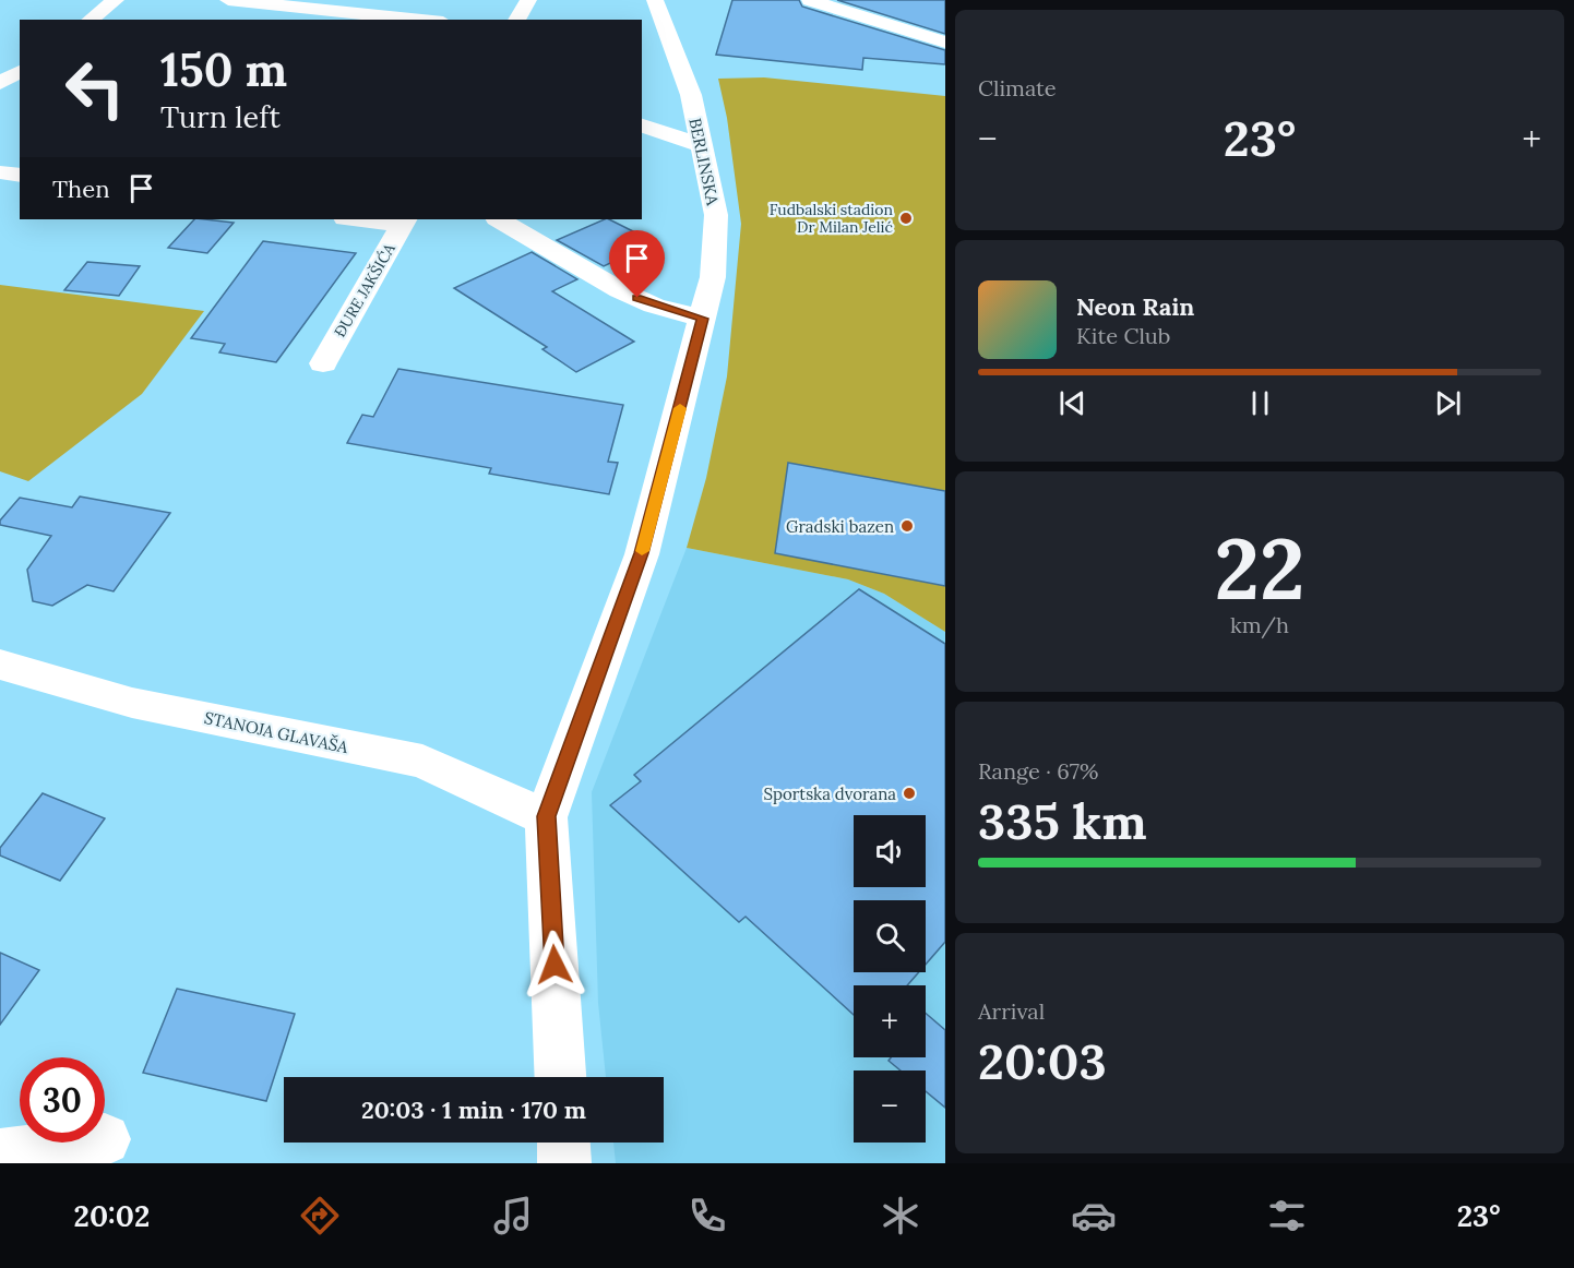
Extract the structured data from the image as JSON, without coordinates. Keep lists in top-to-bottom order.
{
  "streets": {
    "street": ["BERLINSKA", "ĐURE JAKŠIĆA", "STANOJA GLAVAŠA"]
  },
  "crossings": [
    ["BERLINSKA", "STANOJA GLAVAŠA"]
  ],
  "places": ["Fudbalski stadion Dr Milan Jelić", "Gradski bazen", "Sportska dvorana"],
  "page": {
    "tile": [
      "Climate",
      ["22", "km/h"],
      ["Range · 67%", "335 km"],
      ["Arrival", "20:03"]
    ],
    "turn": ["150 m", "Turn left"],
    "heat": ["−", "23°", "+"],
    "then": "Then",
    "song": ["Neon Rain", "Kite Club"],
    "map_buttons": ["+", "−"],
    "limit": "30",
    "trip": "20:03 · 1 min · 170 m",
    "tabs": ["20:02", "23°"]
  }
}
